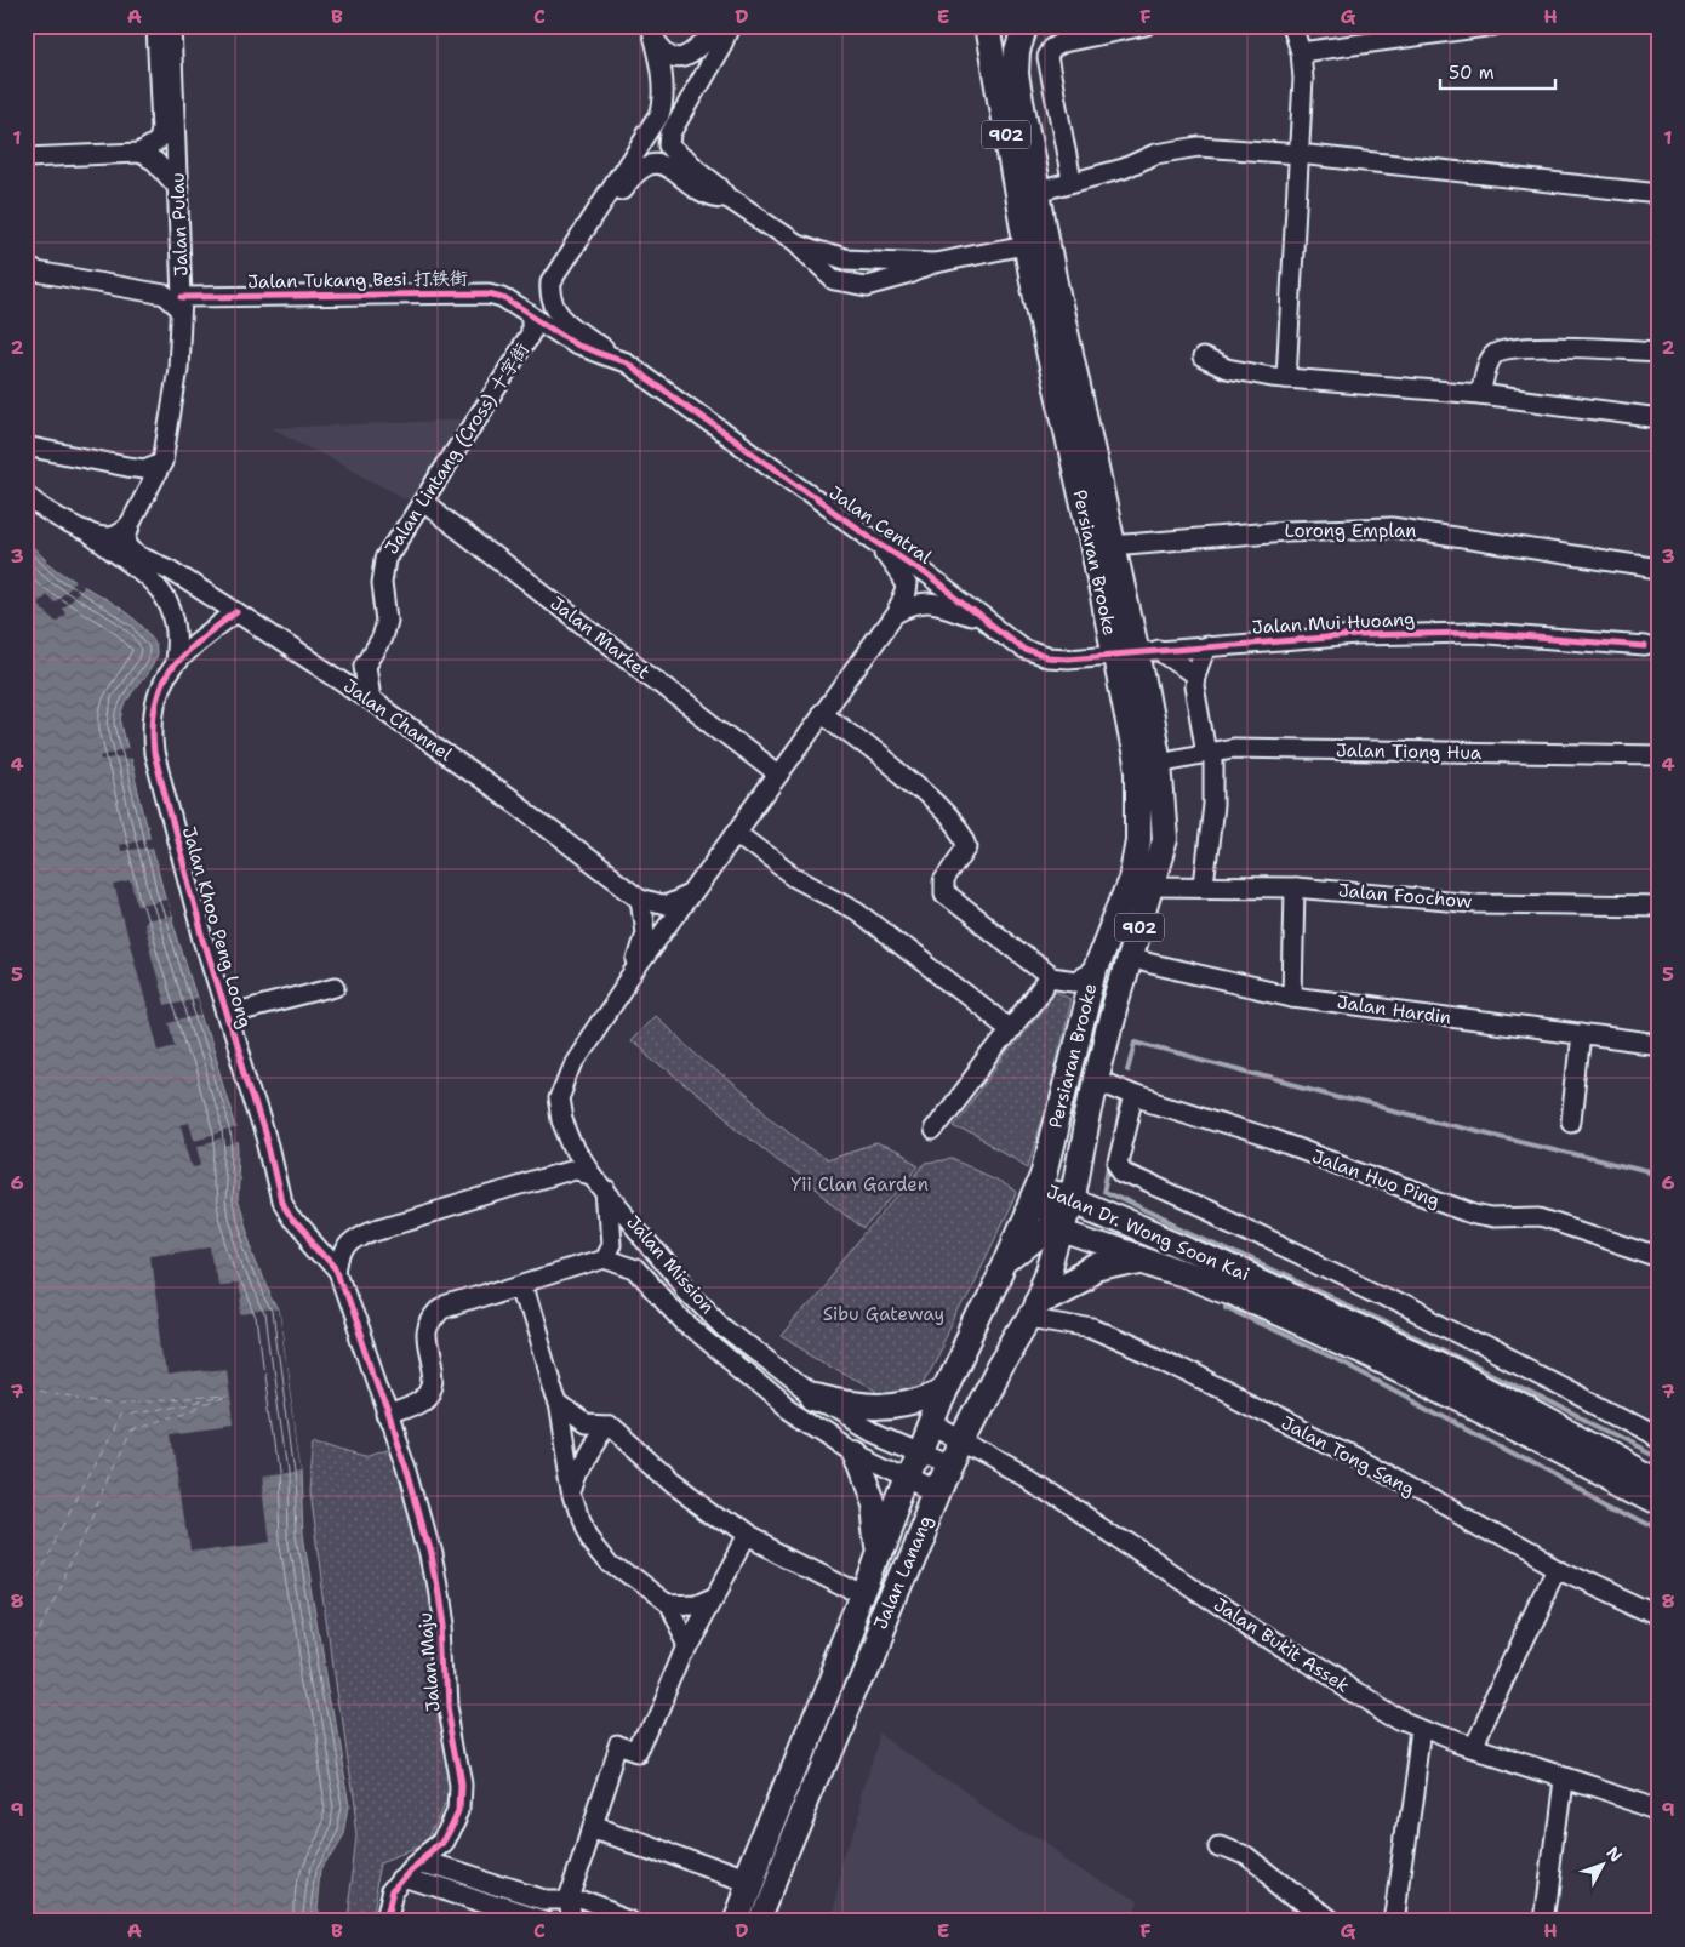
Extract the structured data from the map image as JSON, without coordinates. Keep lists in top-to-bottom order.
{
  "streets": {
    "main road": [
      "902",
      "Persiaran Brooke",
      "Jalan Dr. Wong Soon Kai",
      "Jalan Lanang"
    ],
    "street": [
      "Jalan Pulau",
      "Jalan Tukang Besi 打铁街",
      "Jalan Lintang (Cross) 十字街",
      "Jalan Central",
      "Lorong Emplan",
      "Jalan Mui Huoang",
      "Jalan Market",
      "Jalan Channel",
      "Jalan Tiong Hua",
      "Jalan Foochow",
      "Jalan Khoo Peng Loong",
      "Jalan Hardin",
      "Jalan Huo Ping",
      "Jalan Mission",
      "Jalan Tong Sang",
      "Jalan Bukit Assek",
      "Jalan Maju"
    ]
  },
  "crossings": [
    ["Jalan Pulau", "Jalan Tukang Besi 打铁街"],
    ["Jalan Pulau", "Jalan Channel"],
    ["Jalan Tukang Besi 打铁街", "Jalan Lintang (Cross) 十字街"],
    ["Jalan Tukang Besi 打铁街", "Jalan Central"],
    ["Jalan Lintang (Cross) 十字街", "Jalan Market"],
    ["Jalan Lintang (Cross) 十字街", "Jalan Channel"],
    ["Jalan Central", "Persiaran Brooke"],
    ["Jalan Central", "Jalan Mui Huoang"],
    ["Jalan Central", "Jalan Mission"],
    ["Lorong Emplan", "Persiaran Brooke"],
    ["Persiaran Brooke", "Jalan Mui Huoang"],
    ["Persiaran Brooke", "Jalan Tiong Hua"],
    ["Persiaran Brooke", "Jalan Foochow"],
    ["Persiaran Brooke", "Jalan Hardin"],
    ["Persiaran Brooke", "Jalan Huo Ping"],
    ["Persiaran Brooke", "Jalan Dr. Wong Soon Kai"],
    ["Persiaran Brooke", "Jalan Lanang"],
    ["Jalan Market", "Jalan Mission"],
    ["Jalan Khoo Peng Loong", "Jalan Maju"],
    ["Jalan Dr. Wong Soon Kai", "Jalan Lanang"],
    ["Jalan Mission", "Jalan Lanang"],
    ["Jalan Tong Sang", "Jalan Lanang"],
    ["Jalan Lanang", "Jalan Bukit Assek"]
  ],
  "parks": ["Yii Clan Garden", "Sibu Gateway"],
  "scale_bar": "50 m",
  "north": "top right",
  "grid": {
    "columns": [
      "A",
      "B",
      "C",
      "D",
      "E",
      "F",
      "G",
      "H"
    ],
    "rows": [
      "1",
      "2",
      "3",
      "4",
      "5",
      "6",
      "7",
      "8",
      "9"
    ]
  }
}
